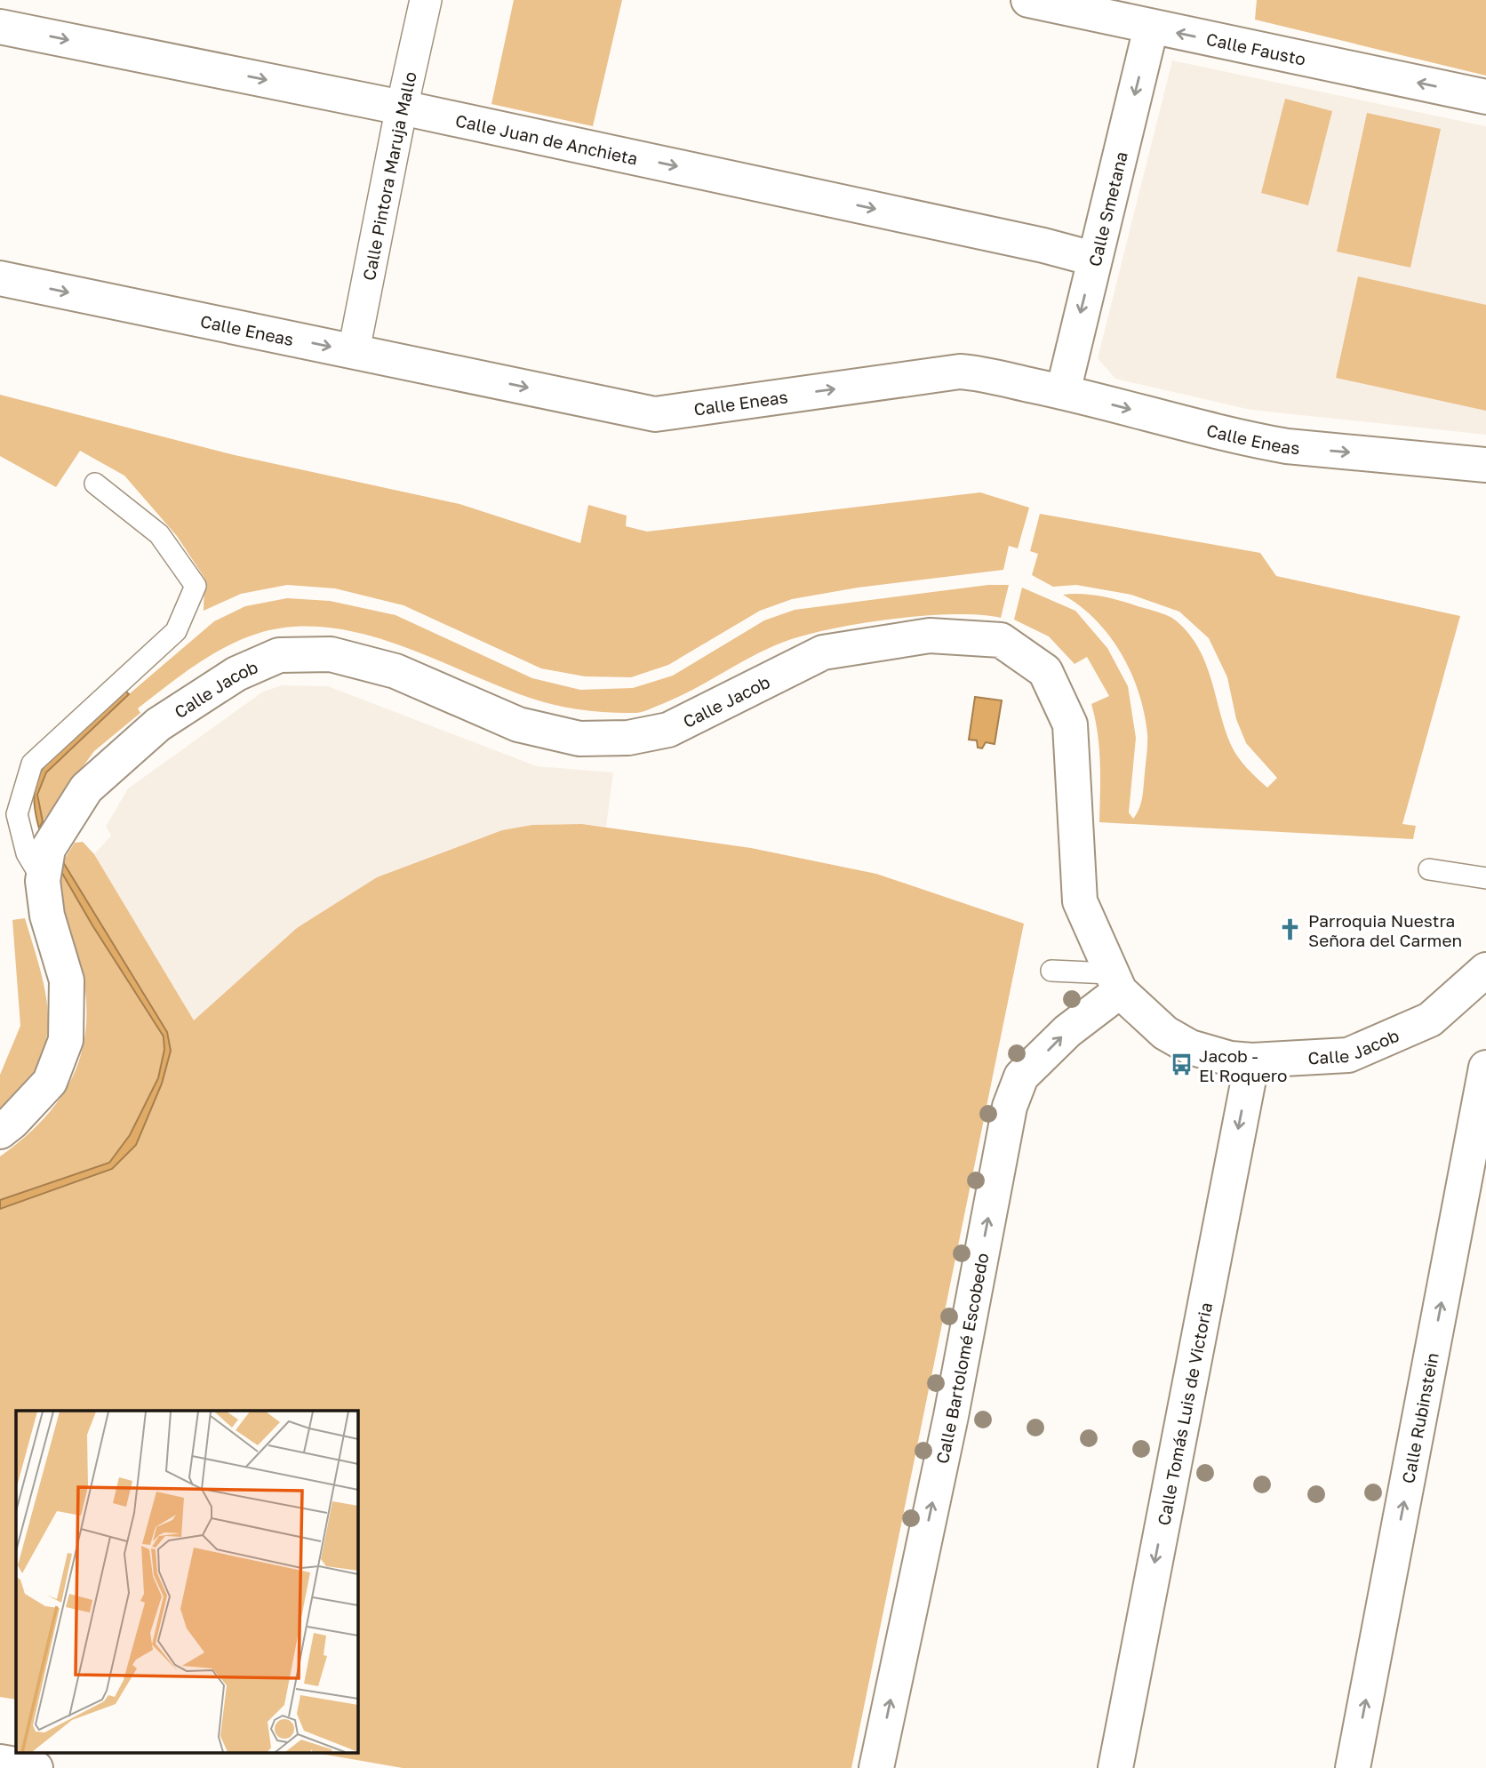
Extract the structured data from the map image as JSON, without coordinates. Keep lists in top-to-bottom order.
{
  "streets": {
    "street": [
      "Calle Fausto",
      "Calle Juan de Anchieta",
      "Calle Pintora Maruja Mallo",
      "Calle Smetana",
      "Calle Eneas",
      "Calle Jacob",
      "Calle Bartolomé Escobedo",
      "Calle Tomás Luis de Victoria",
      "Calle Rubinstein"
    ]
  },
  "crossings": [
    ["Calle Fausto", "Calle Smetana"],
    ["Calle Juan de Anchieta", "Calle Pintora Maruja Mallo"],
    ["Calle Juan de Anchieta", "Calle Smetana"],
    ["Calle Pintora Maruja Mallo", "Calle Eneas"],
    ["Calle Smetana", "Calle Eneas"],
    ["Calle Jacob", "Calle Bartolomé Escobedo"],
    ["Calle Jacob", "Calle Tomás Luis de Victoria"]
  ],
  "one_way": [
    "Calle Fausto",
    "Calle Juan de Anchieta",
    "Calle Smetana",
    "Calle Eneas",
    "Calle Bartolomé Escobedo",
    "Calle Tomás Luis de Victoria",
    "Calle Rubinstein"
  ],
  "places": {
    "church": ["Parroquia Nuestra Señora del Carmen"],
    "bus stop": ["Jacob - El Roquero"]
  }
}
